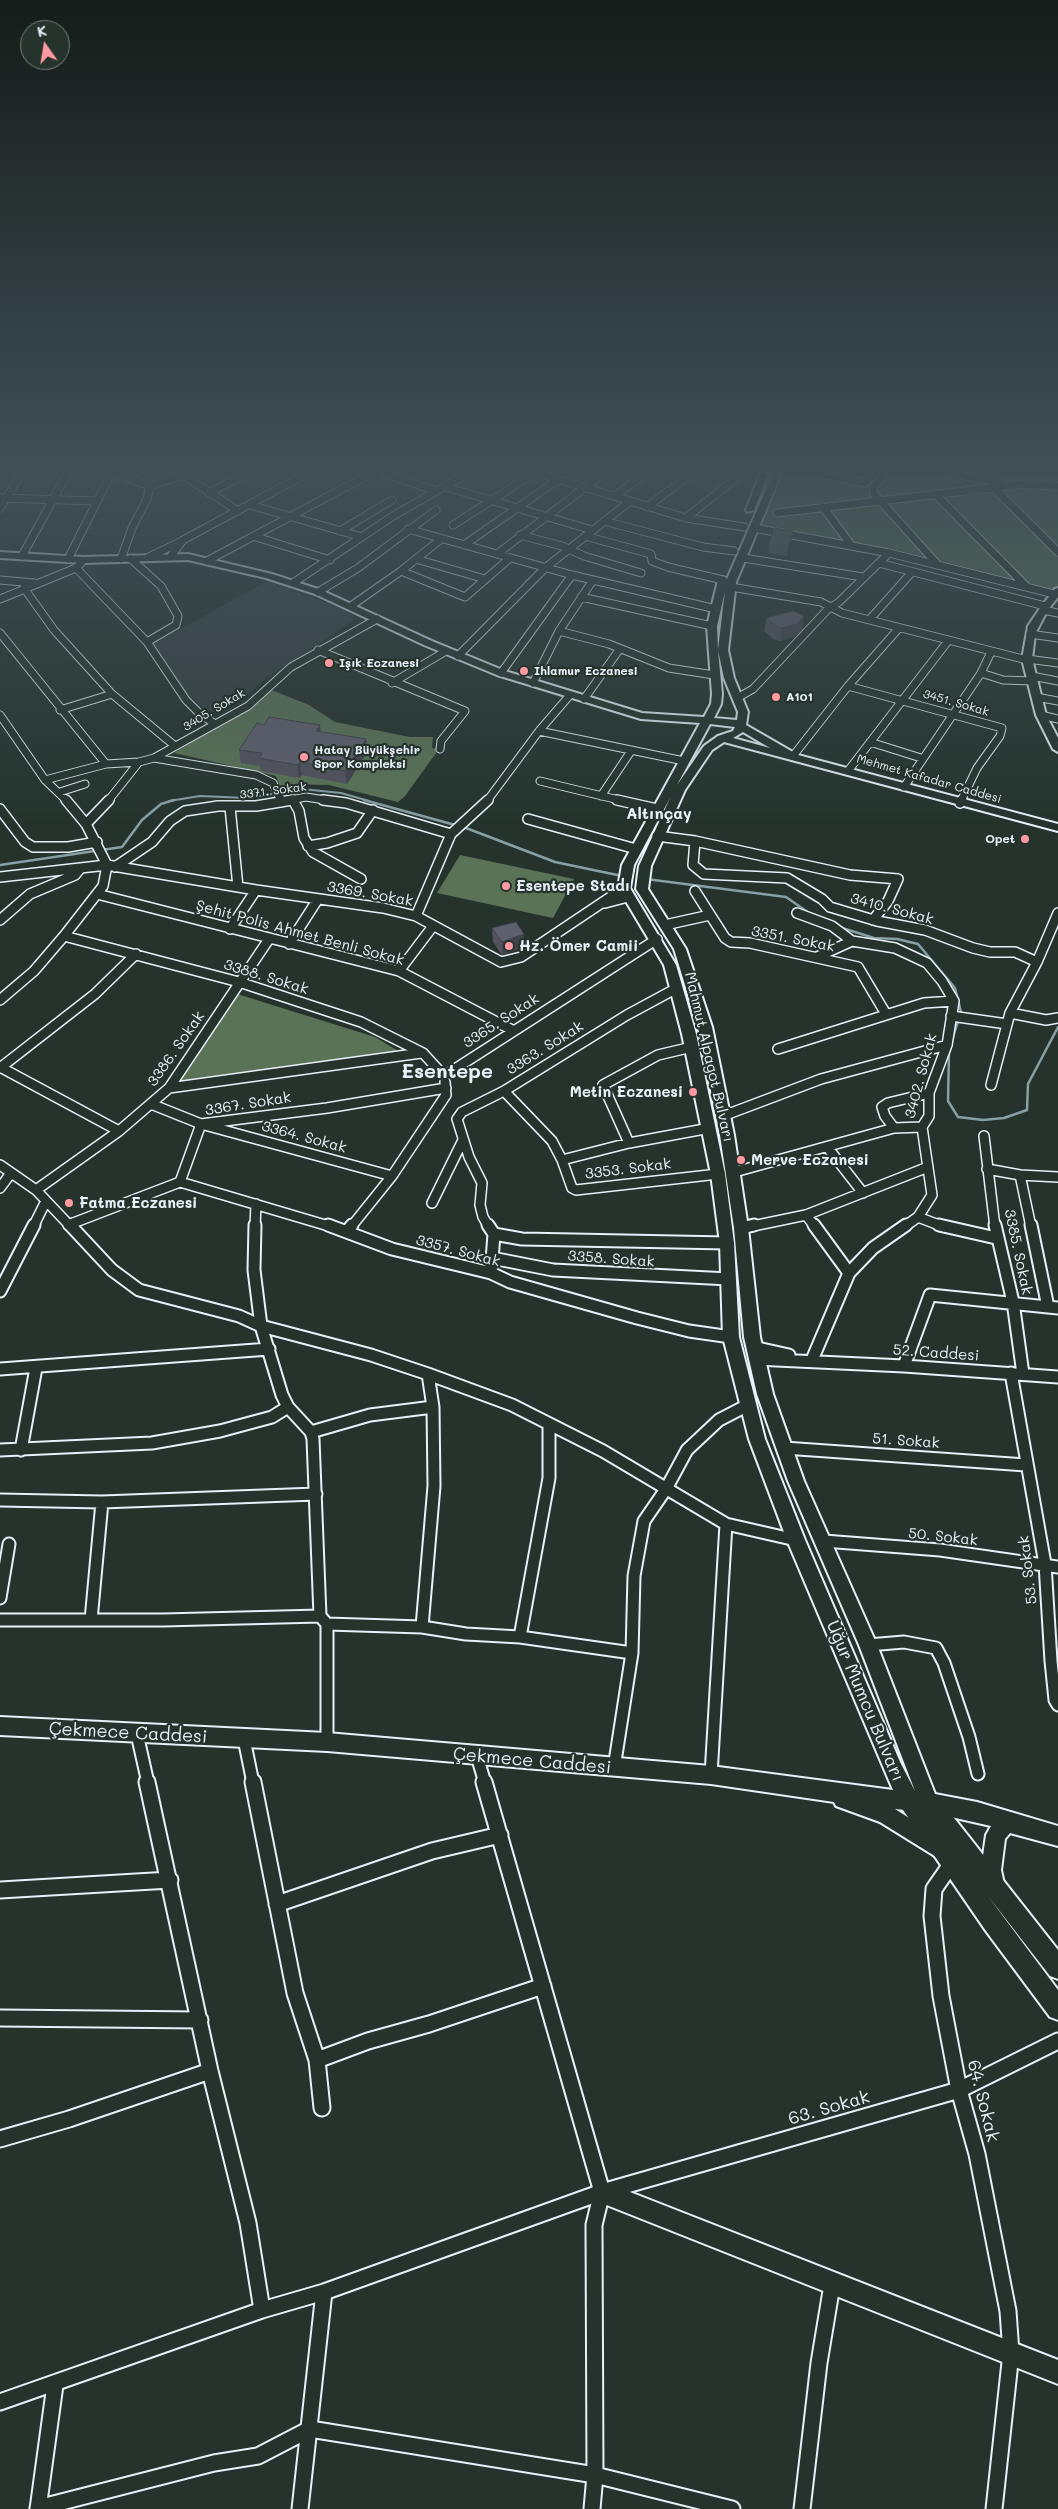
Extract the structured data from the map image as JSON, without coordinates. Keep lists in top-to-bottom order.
{
  "streets": {
    "main road": [
      "Mehmet Kafadar Caddesi",
      "Mahmut Alpagot Bulvarı",
      "Uğur Mumcu Bulvarı",
      "Çekmece Caddesi"
    ],
    "street": [
      "3451. Sokak",
      "3405. Sokak",
      "3371. Sokak",
      "3369. Sokak",
      "3410. Sokak",
      "Şehit Polis Ahmet Benli Sokak",
      "3351. Sokak",
      "3388. Sokak",
      "3365. Sokak",
      "3363. Sokak",
      "3386. Sokak",
      "3402. Sokak",
      "3367. Sokak",
      "3364. Sokak",
      "3353. Sokak",
      "3357. Sokak",
      "3385. Sokak",
      "3358. Sokak",
      "52. Caddesi",
      "51. Sokak",
      "50. Sokak",
      "53. Sokak",
      "64. Sokak",
      "63. Sokak"
    ]
  },
  "crossings": [
    ["3451. Sokak", "Mehmet Kafadar Caddesi"],
    ["3405. Sokak", "Mehmet Kafadar Caddesi"],
    ["Mehmet Kafadar Caddesi", "Mahmut Alpagot Bulvarı"],
    ["3371. Sokak", "3369. Sokak"],
    ["3369. Sokak", "Mahmut Alpagot Bulvarı"],
    ["Şehit Polis Ahmet Benli Sokak", "3365. Sokak"],
    ["Şehit Polis Ahmet Benli Sokak", "3386. Sokak"],
    ["3388. Sokak", "3365. Sokak"],
    ["3388. Sokak", "3386. Sokak"],
    ["3365. Sokak", "Mahmut Alpagot Bulvarı"],
    ["3363. Sokak", "Mahmut Alpagot Bulvarı"],
    ["3363. Sokak", "3353. Sokak"],
    ["3386. Sokak", "3364. Sokak"],
    ["Mahmut Alpagot Bulvarı", "3353. Sokak"],
    ["Mahmut Alpagot Bulvarı", "3357. Sokak"],
    ["Mahmut Alpagot Bulvarı", "3358. Sokak"],
    ["Mahmut Alpagot Bulvarı", "52. Caddesi"],
    ["Mahmut Alpagot Bulvarı", "Uğur Mumcu Bulvarı"],
    ["3402. Sokak", "3353. Sokak"],
    ["3402. Sokak", "52. Caddesi"],
    ["3367. Sokak", "3364. Sokak"],
    ["3367. Sokak", "3357. Sokak"],
    ["3385. Sokak", "52. Caddesi"],
    ["3385. Sokak", "53. Sokak"],
    ["52. Caddesi", "53. Sokak"],
    ["52. Caddesi", "Uğur Mumcu Bulvarı"],
    ["51. Sokak", "53. Sokak"],
    ["51. Sokak", "Uğur Mumcu Bulvarı"],
    ["50. Sokak", "53. Sokak"],
    ["50. Sokak", "Uğur Mumcu Bulvarı"],
    ["Uğur Mumcu Bulvarı", "Çekmece Caddesi"],
    ["Uğur Mumcu Bulvarı", "64. Sokak"],
    ["64. Sokak", "63. Sokak"]
  ],
  "districts": ["Altınçay", "Esentepe"],
  "places": [
    "Işık Eczanesi",
    "Ihlamur Eczanesi",
    "A101",
    "Hatay Büyükşehir Spor Kompleksi",
    "Opet",
    "Esentepe Stadı",
    "Hz. Ömer Camii",
    "Metin Eczanesi",
    "Merve Eczanesi",
    "Fatma Eczanesi"
  ],
  "north": "top"
}
